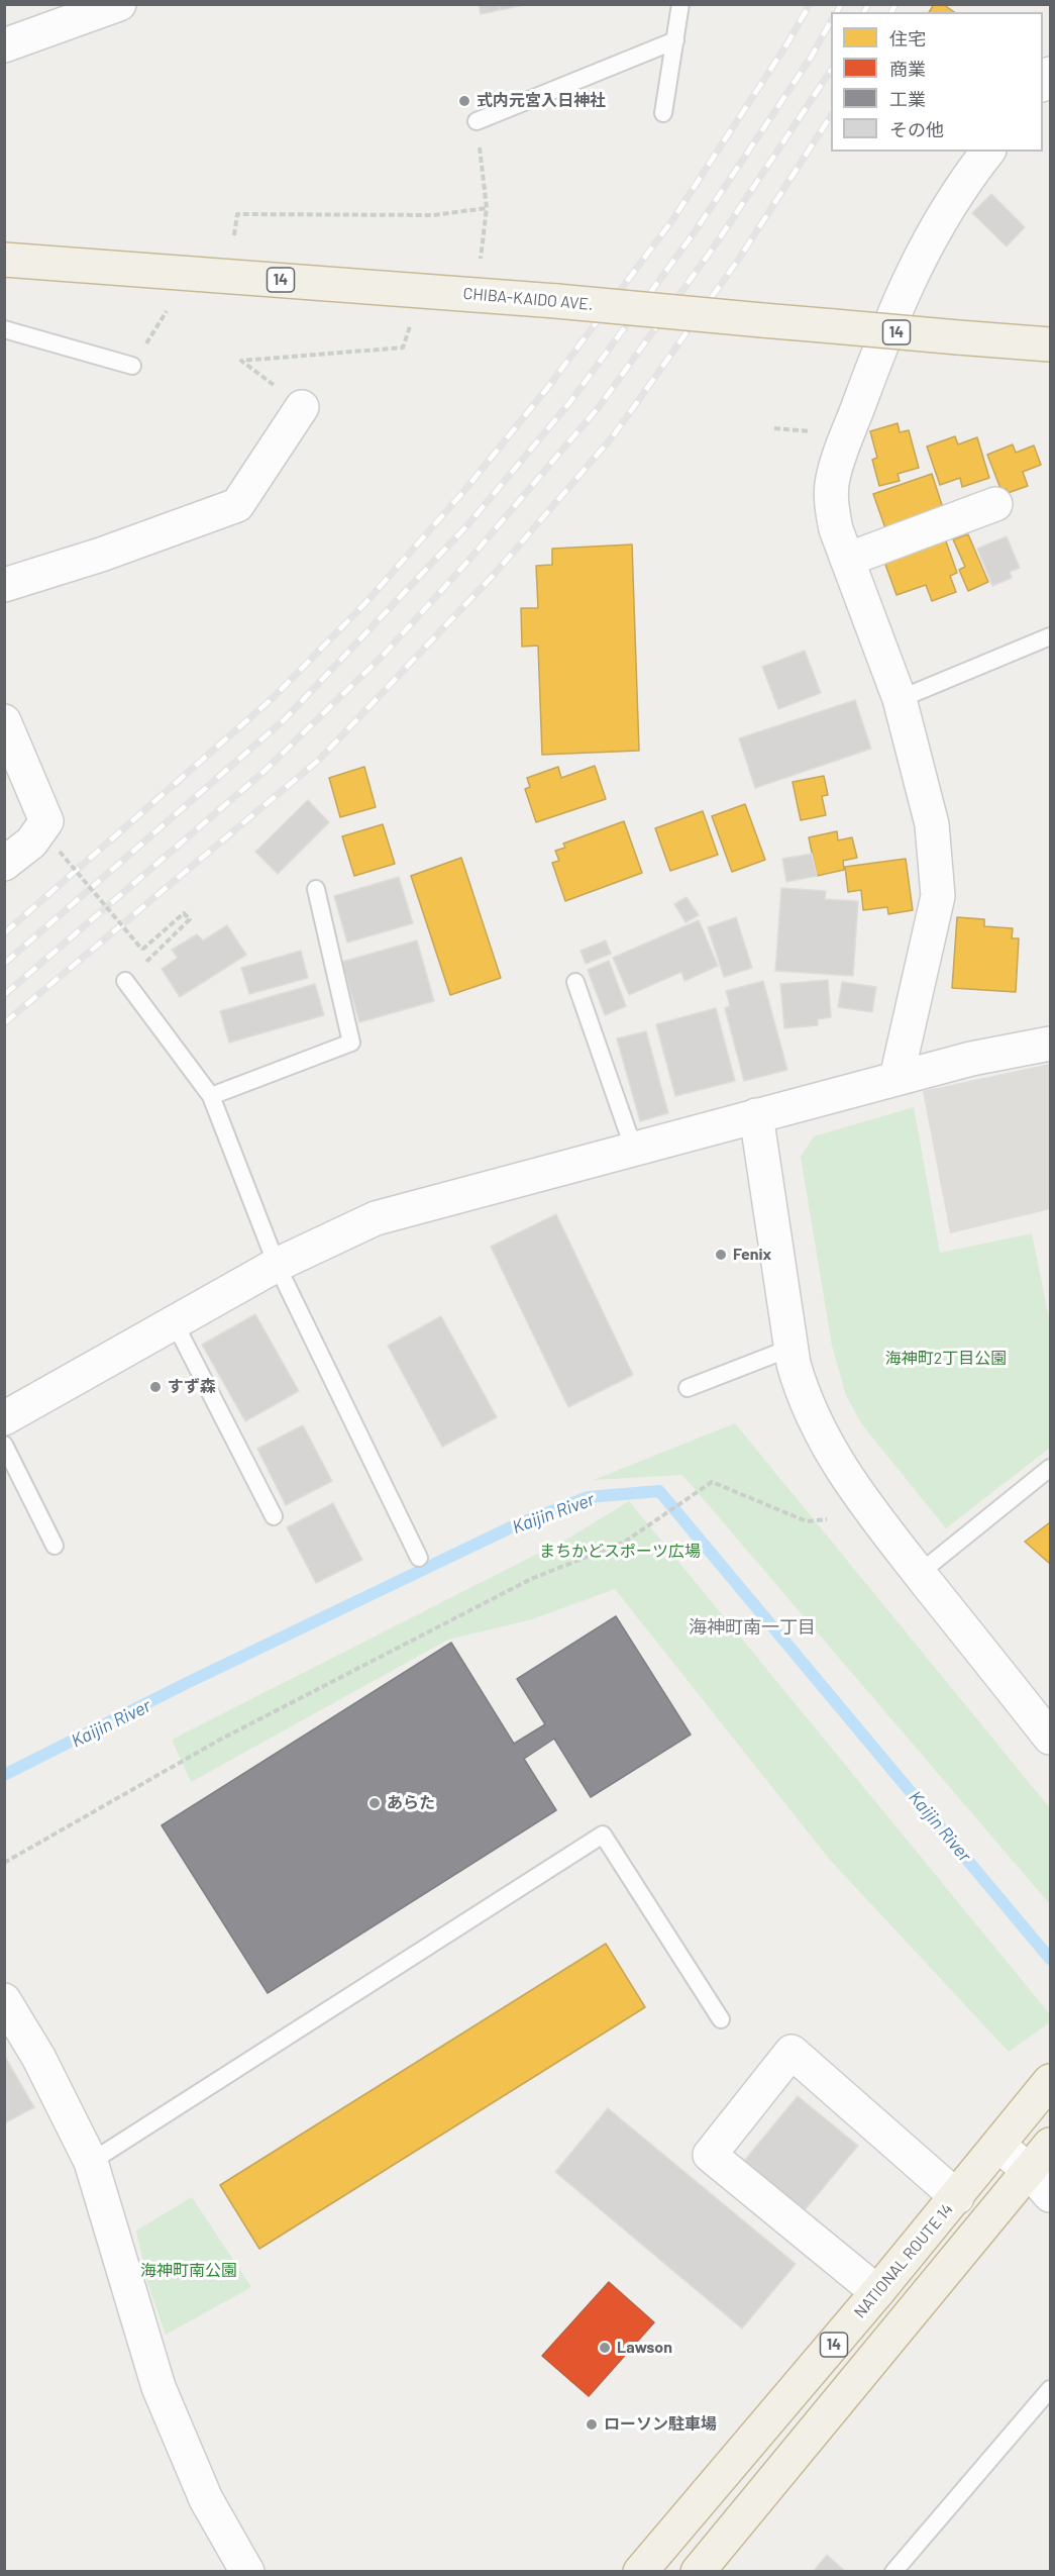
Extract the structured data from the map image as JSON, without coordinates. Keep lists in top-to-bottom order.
{
  "streets": {
    "highway": ["14", "CHIBA-KAIDO AVE.", "NATIONAL ROUTE 14"]
  },
  "districts": ["海神町南一丁目"],
  "water": ["Kaijin River"],
  "parks": ["海神町2丁目公園", "まちかどスポーツ広場", "海神町南公園"],
  "places": [
    "式内元宮入日神社",
    "Fenix",
    "すず森",
    "あらた",
    "Lawson",
    "ローソン駐車場"
  ],
  "legend": [
    "住宅",
    "商業",
    "工業",
    "その他"
  ]
}
